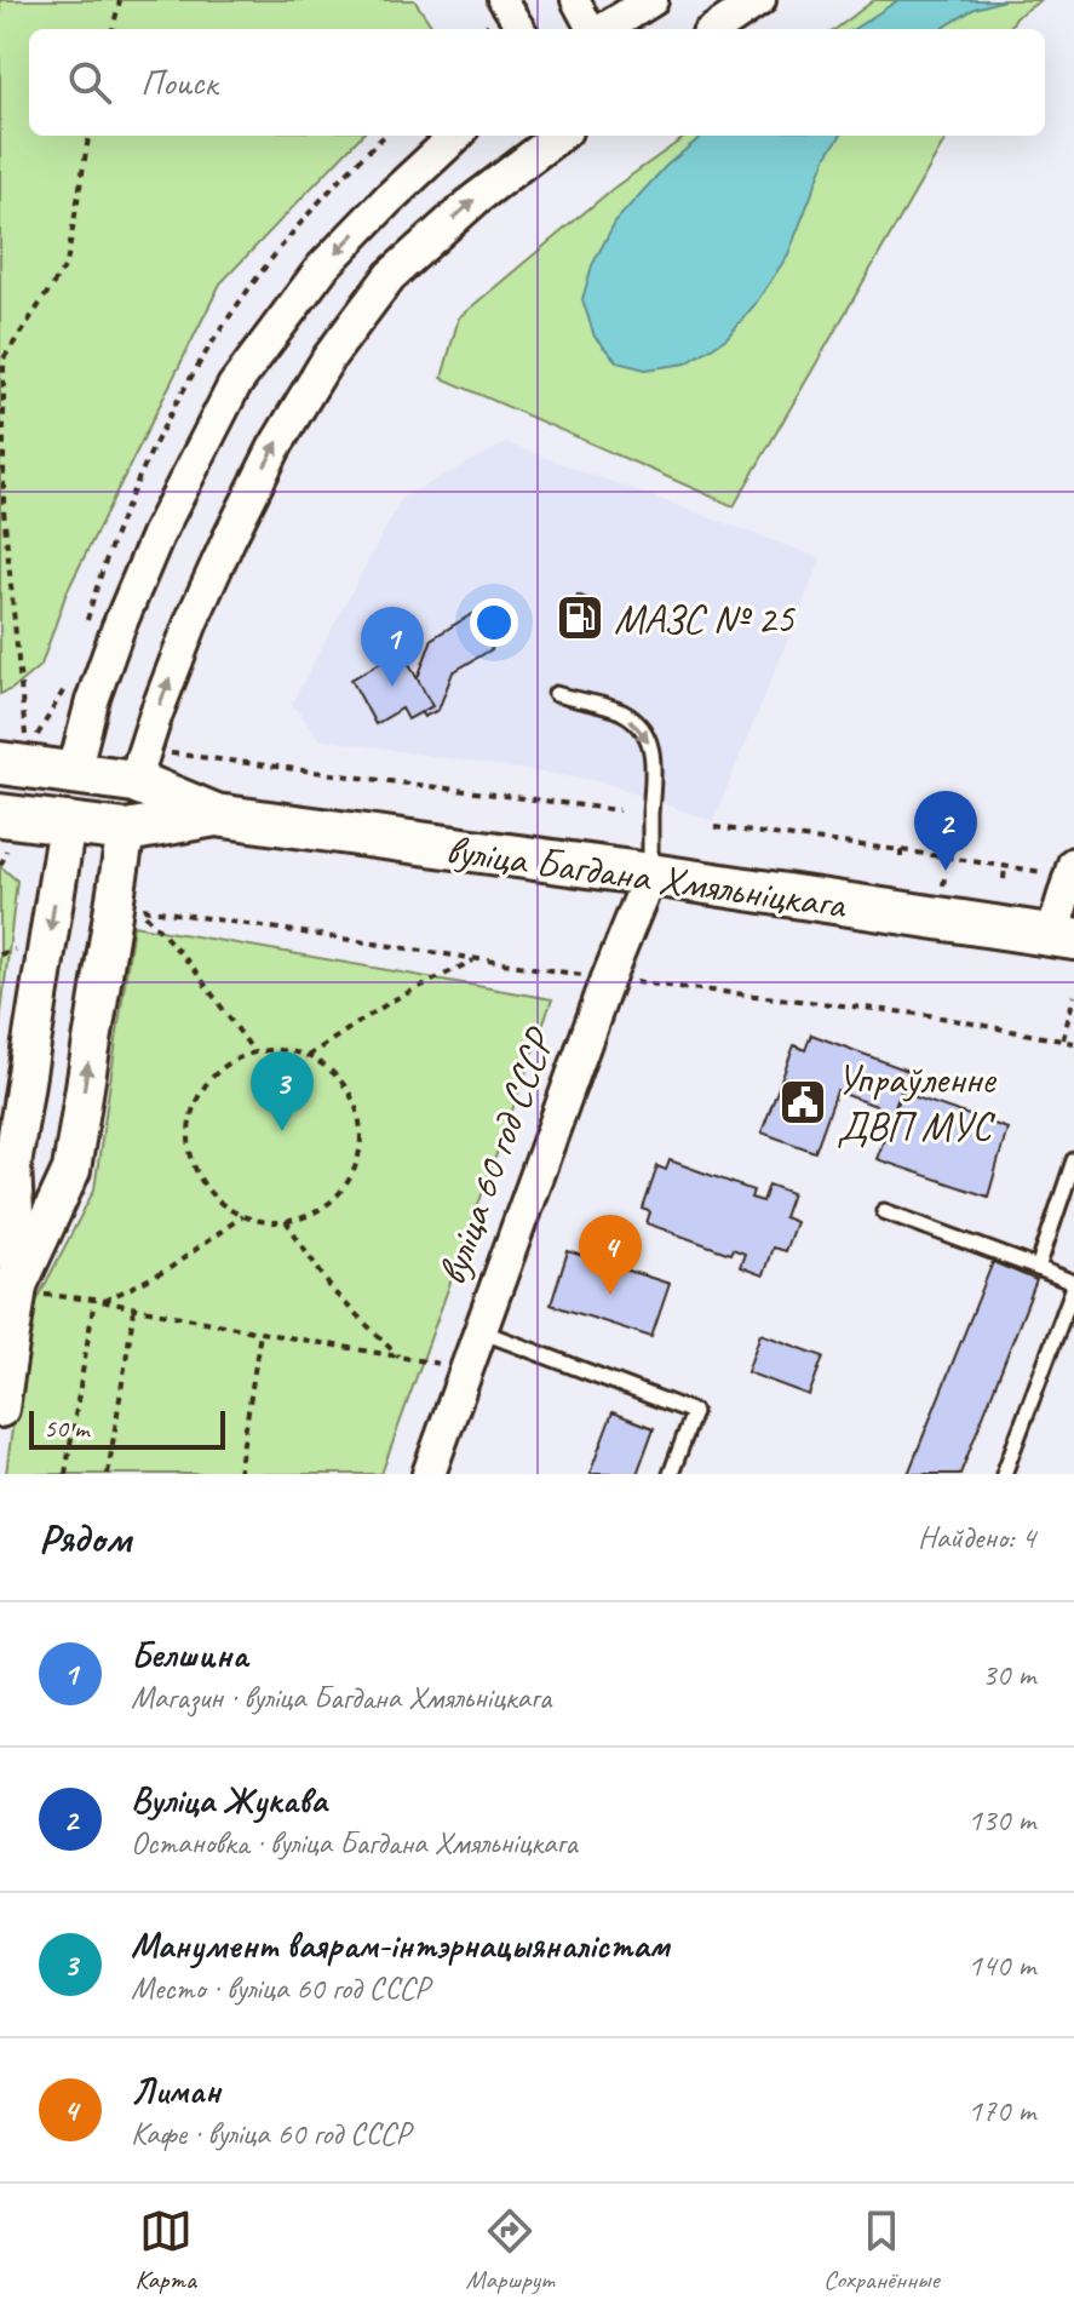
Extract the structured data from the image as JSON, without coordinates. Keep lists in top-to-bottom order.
{
  "streets": {
    "main road": ["вуліца Багдана Хмяльніцкага"],
    "street": ["вуліца 60 год СССР"]
  },
  "crossings": [
    ["вуліца Багдана Хмяльніцкага", "вуліца 60 год СССР"]
  ],
  "places": {
    "fuel station": ["МАЗС № 25"],
    "public building": ["Упраўленне ДВП МУС"]
  },
  "scale_bar": "50 m",
  "page": {
    "search": "Поиск",
    "pins": [
      "1",
      "2",
      "3",
      "4"
    ],
    "scale": "50 m",
    "heading": ["Рядом", "Найдено: 4"],
    "list": [
      {
        "mark": "1",
        "name": "Белшина",
        "note": "Магазин · вуліца Багдана Хмяльніцкага",
        "value": "30 m"
      },
      {
        "mark": "2",
        "name": "Вуліца Жукава",
        "note": "Остановка · вуліца Багдана Хмяльніцкага",
        "value": "130 m"
      },
      {
        "mark": "3",
        "name": "Манумент ваярам-інтэрнацыяналістам",
        "note": "Место · вуліца 60 год СССР",
        "value": "140 m"
      },
      {
        "mark": "4",
        "name": "Лиман",
        "note": "Кафе · вуліца 60 год СССР",
        "value": "170 m"
      }
    ],
    "nav": ["Карта", "Маршрут", "Сохранённые"]
  }
}
